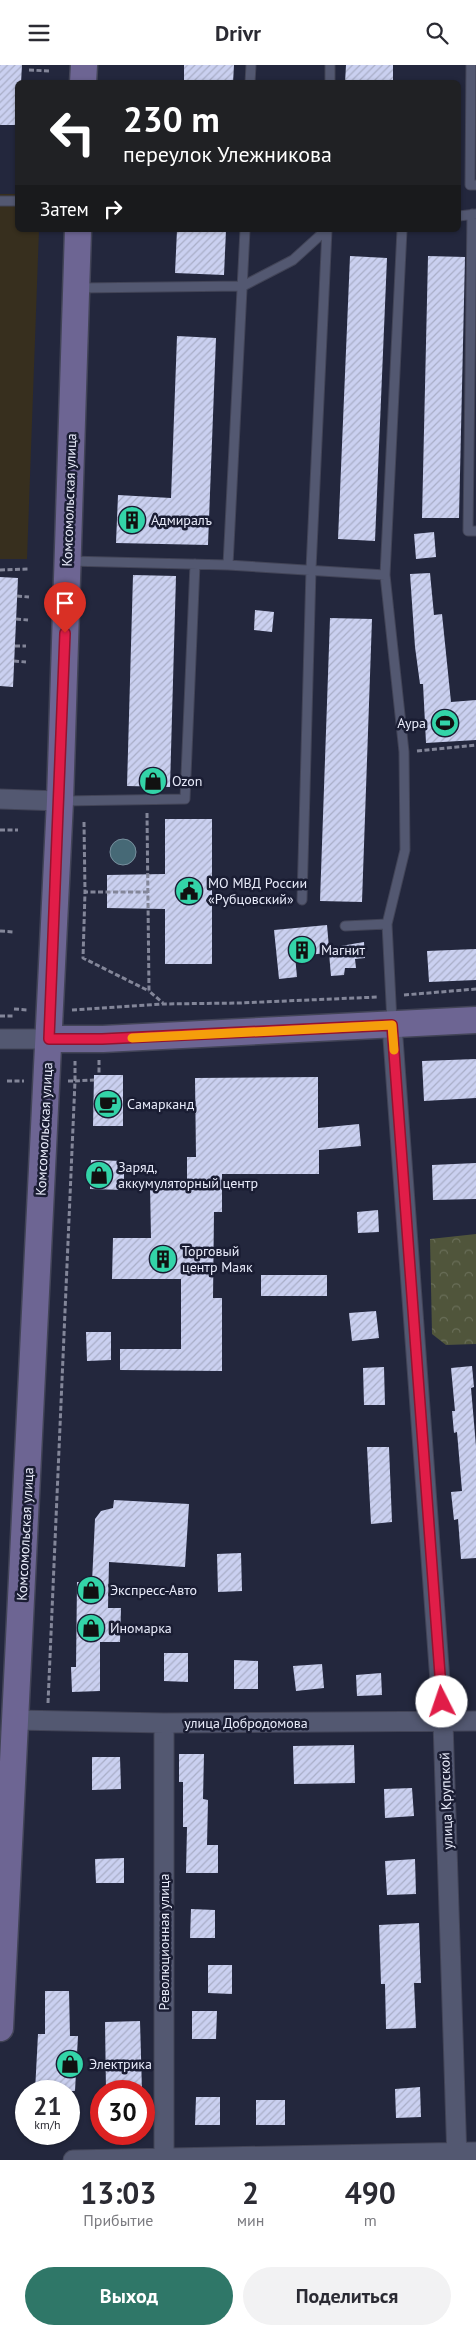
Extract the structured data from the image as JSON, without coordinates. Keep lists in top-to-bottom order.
{
  "streets": {
    "main road": ["Комсомольская улица"],
    "street": ["улица Добродомова", "улица Крупской", "Революционная улица"]
  },
  "crossings": [
    ["Комсомольская улица", "улица Добродомова"],
    ["улица Добродомова", "улица Крупской"],
    ["улица Добродомова", "Революционная улица"]
  ],
  "places": {
    "building": ["Адмиралъ", "Магнит", "Торговый центр Маяк"],
    "sports": ["Аура"],
    "shop": [
      "Ozon",
      "Заряд, аккумуляторный центр",
      "Экспресс-Авто",
      "Иномарка",
      "Электрика"
    ],
    "public building": ["МО МВД России «Рубцовский»"],
    "cafe": ["Самарканд"]
  },
  "page": {
    "header": "Drivr",
    "turn": ["230 m", "переулок Улежникова"],
    "then": "Затем",
    "speed": "21 km/h",
    "limit": "30",
    "eta": [
      "13:03",
      "Прибытие",
      "2",
      "мин",
      "490",
      "m"
    ],
    "buttons": ["Выход", "Поделиться"]
  }
}
